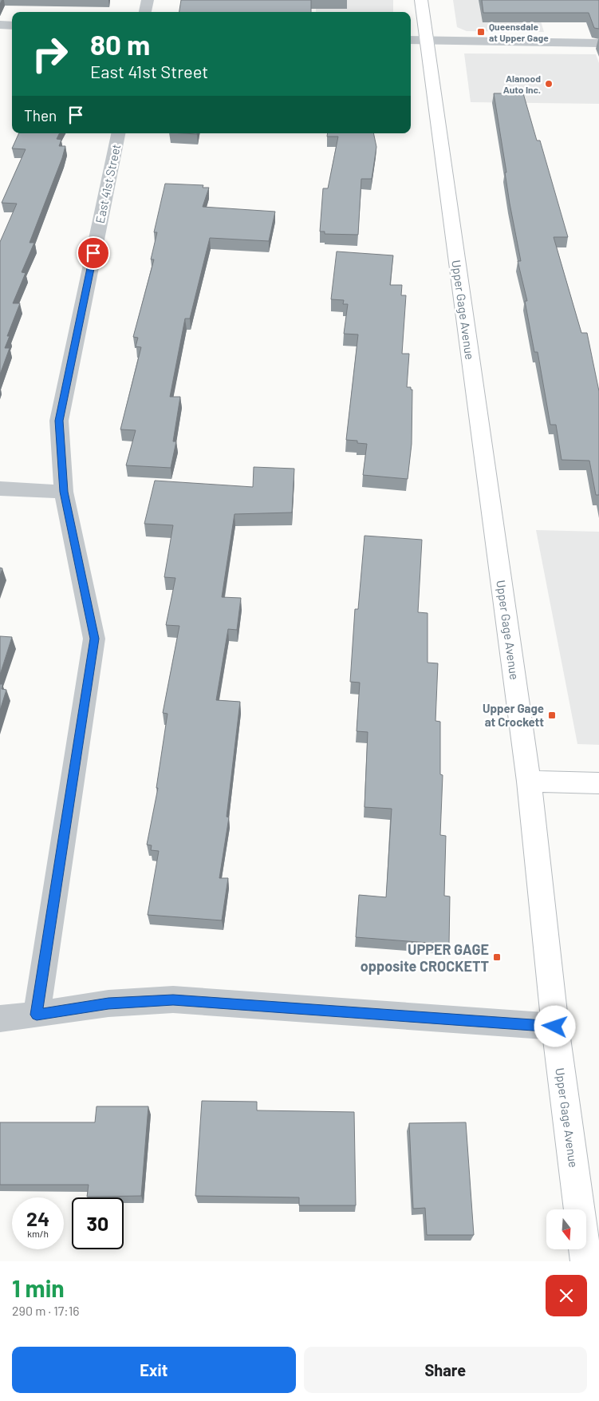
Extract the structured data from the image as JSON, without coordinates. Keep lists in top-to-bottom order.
{
  "streets": {
    "main road": ["Upper Gage Avenue"],
    "street": ["East 41st Street"]
  },
  "places": {
    "transit": ["Queensdale at Upper Gage", "Upper Gage at Crockett", "UPPER GAGE opposite CROCKETT"],
    "other": ["Alanood Auto Inc."]
  },
  "north": "bottom",
  "page": {
    "turn": ["80 m", "East 41st Street"],
    "then": "Then",
    "speed": "24 km/h",
    "limit": "30",
    "heading": ["1 min", "290 m · 17:16"],
    "buttons": ["Exit", "Share"]
  }
}
